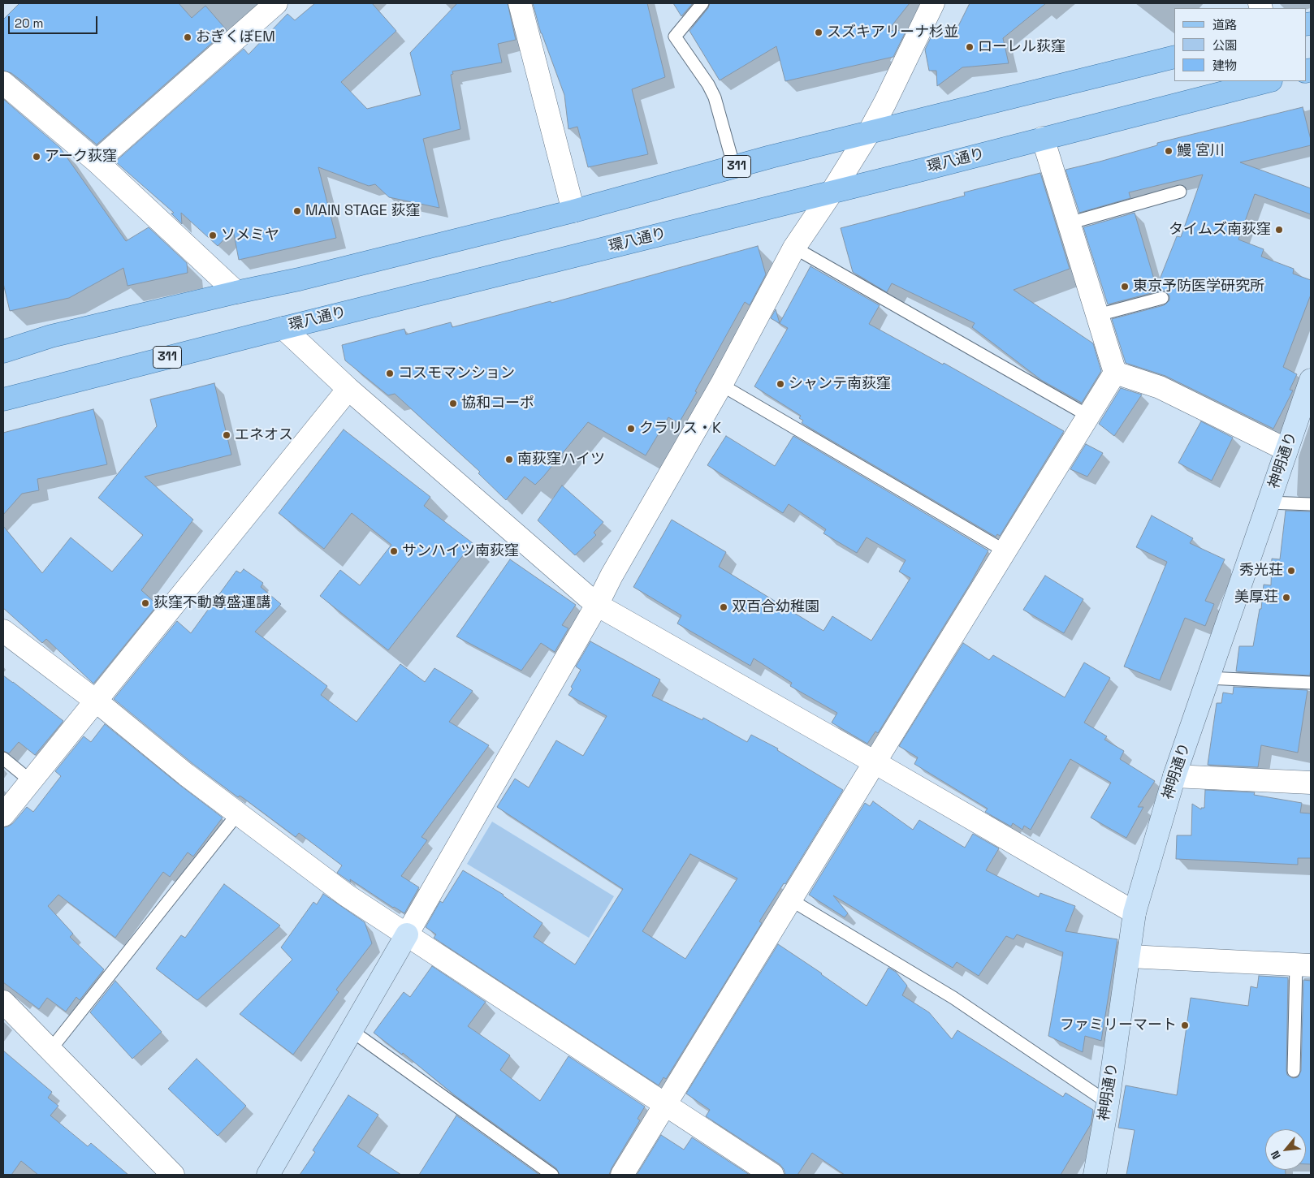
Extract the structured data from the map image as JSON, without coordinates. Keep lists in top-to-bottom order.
{
  "streets": {
    "main road": ["環八通り", "311"],
    "street": ["神明通り"]
  },
  "places": [
    "スズキアリーナ杉並",
    "おぎくぼEM",
    "ローレル荻窪",
    "鰻 宮川",
    "アーク荻窪",
    "MAIN STAGE 荻窪",
    "タイムズ南荻窪",
    "ソメミヤ",
    "東京予防医学研究所",
    "コスモマンション",
    "シャンテ南荻窪",
    "協和コーポ",
    "クラリス・K",
    "エネオス",
    "南荻窪ハイツ",
    "サンハイツ南荻窪",
    "秀光荘",
    "美厚荘",
    "荻窪不動尊盛運講",
    "双百合幼稚園",
    "ファミリーマート"
  ],
  "legend": ["道路", "公園", "建物"],
  "scale_bar": "20 m",
  "north": "bottom left"
}
